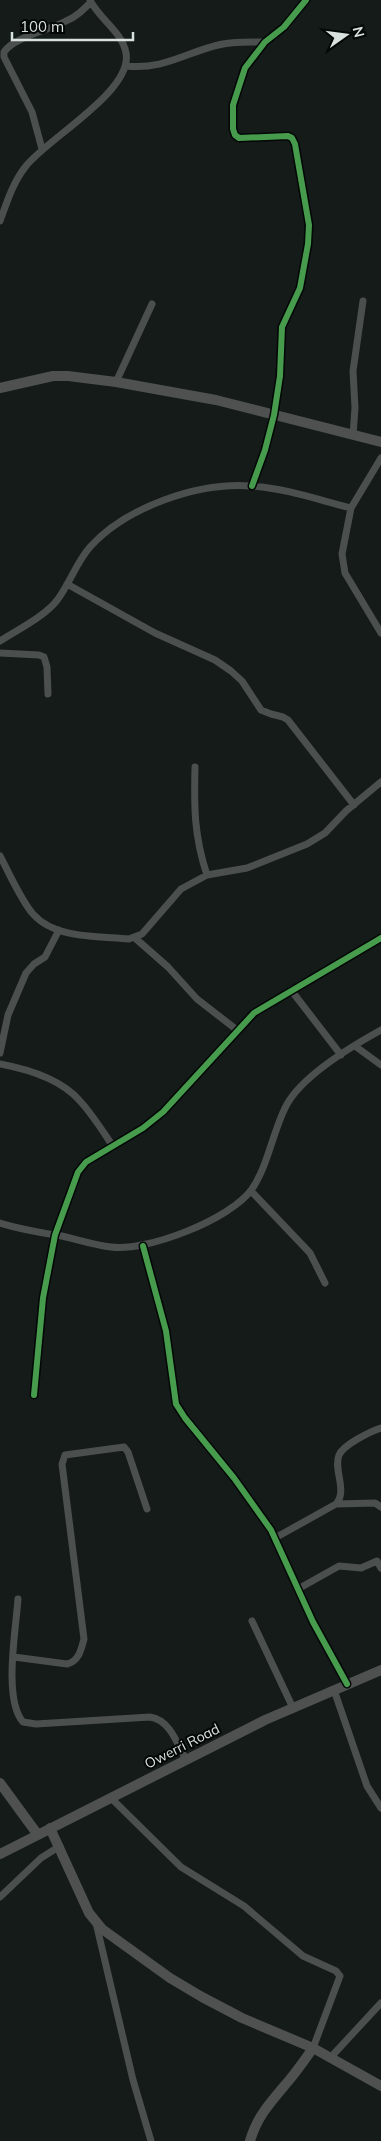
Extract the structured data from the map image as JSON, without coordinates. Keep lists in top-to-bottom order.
{
  "streets": {
    "street": ["Owerri Road"]
  },
  "scale_bar": "100 m",
  "north": "right"
}
